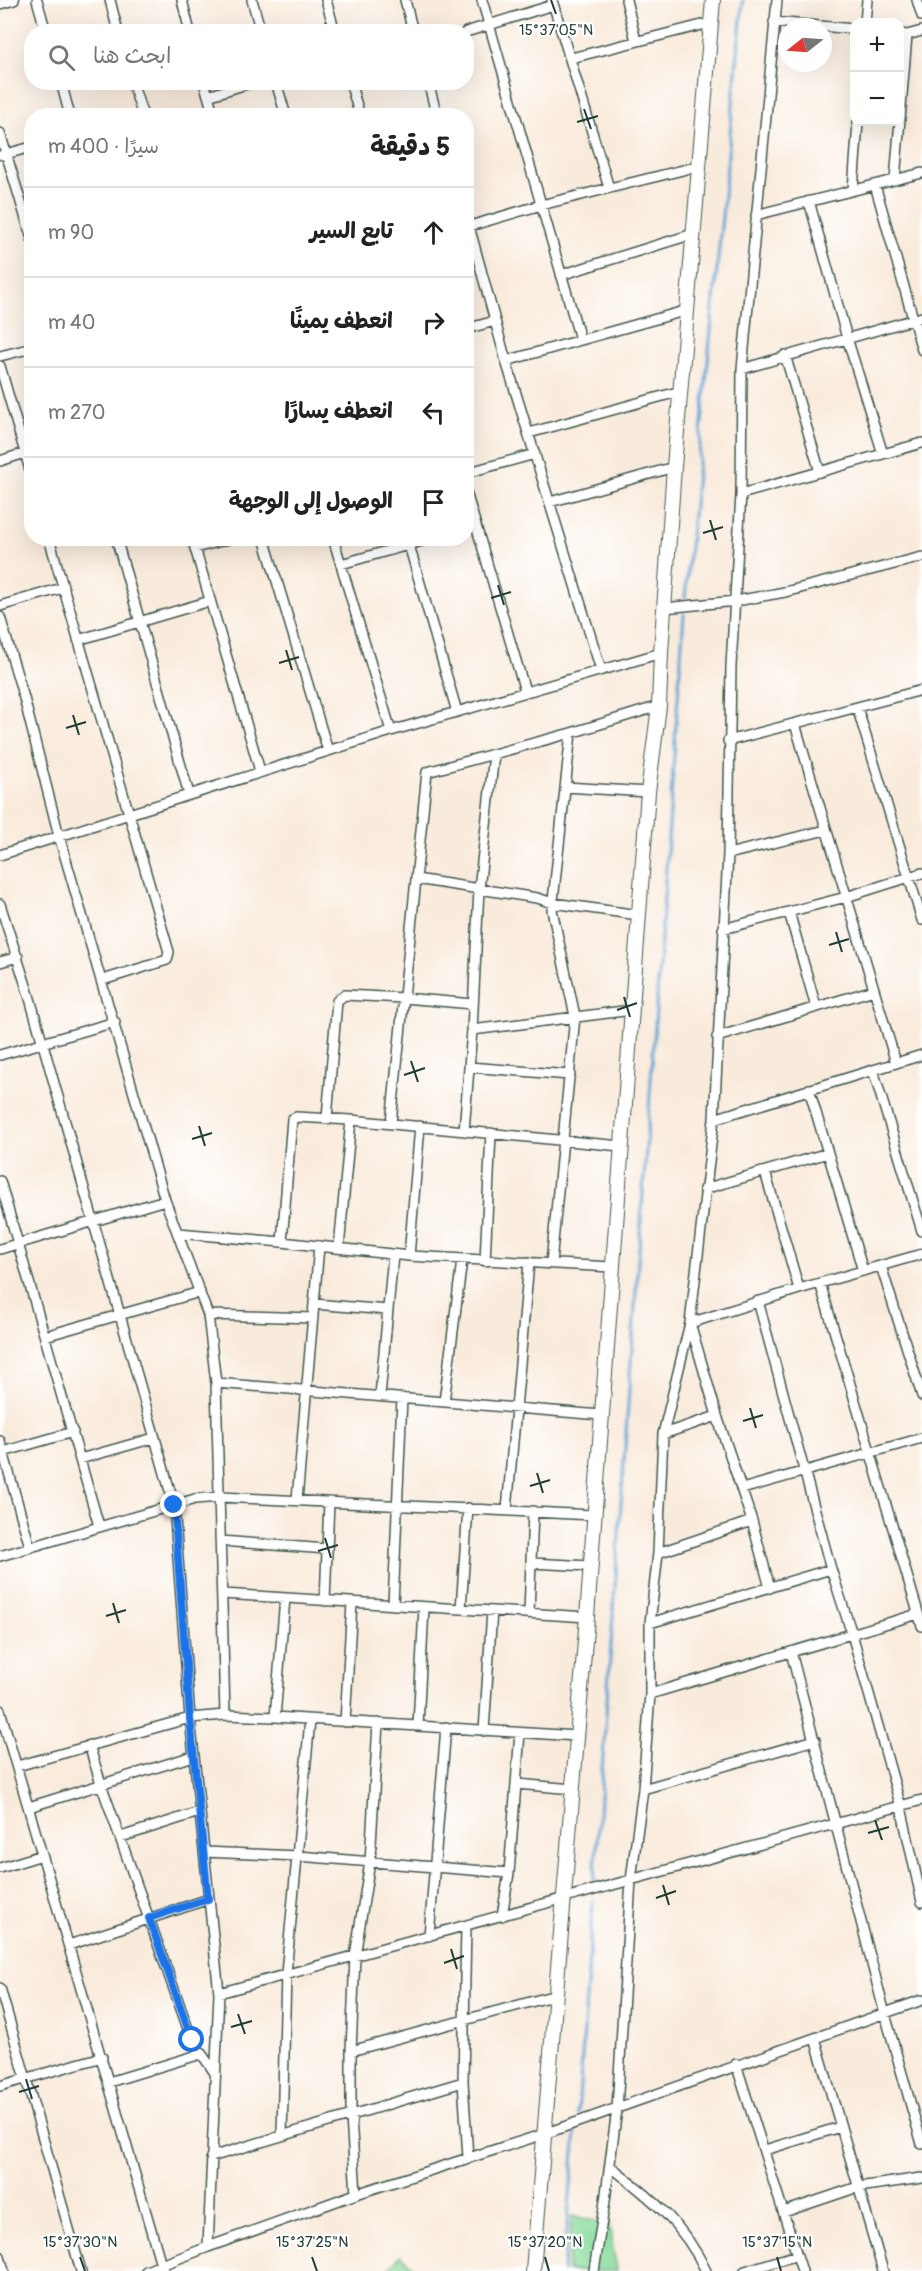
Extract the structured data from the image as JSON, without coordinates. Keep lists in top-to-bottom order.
{
  "north": "left",
  "page": {
    "map_buttons": ["+", "−"],
    "search": "ابحث هنا",
    "heading": ["5 دقيقة", "سيرًا · 400 m"],
    "list": [
      ["تابع السير", "90 m"],
      ["انعطف يمينًا", "40 m"],
      ["انعطف يسارًا", "270 m"],
      "الوصول إلى الوجهة"
    ]
  },
  "coordinates": [
    "15°37'05\"N",
    "15°37'30\"N",
    "15°37'25\"N",
    "15°37'20\"N",
    "15°37'15\"N"
  ]
}
